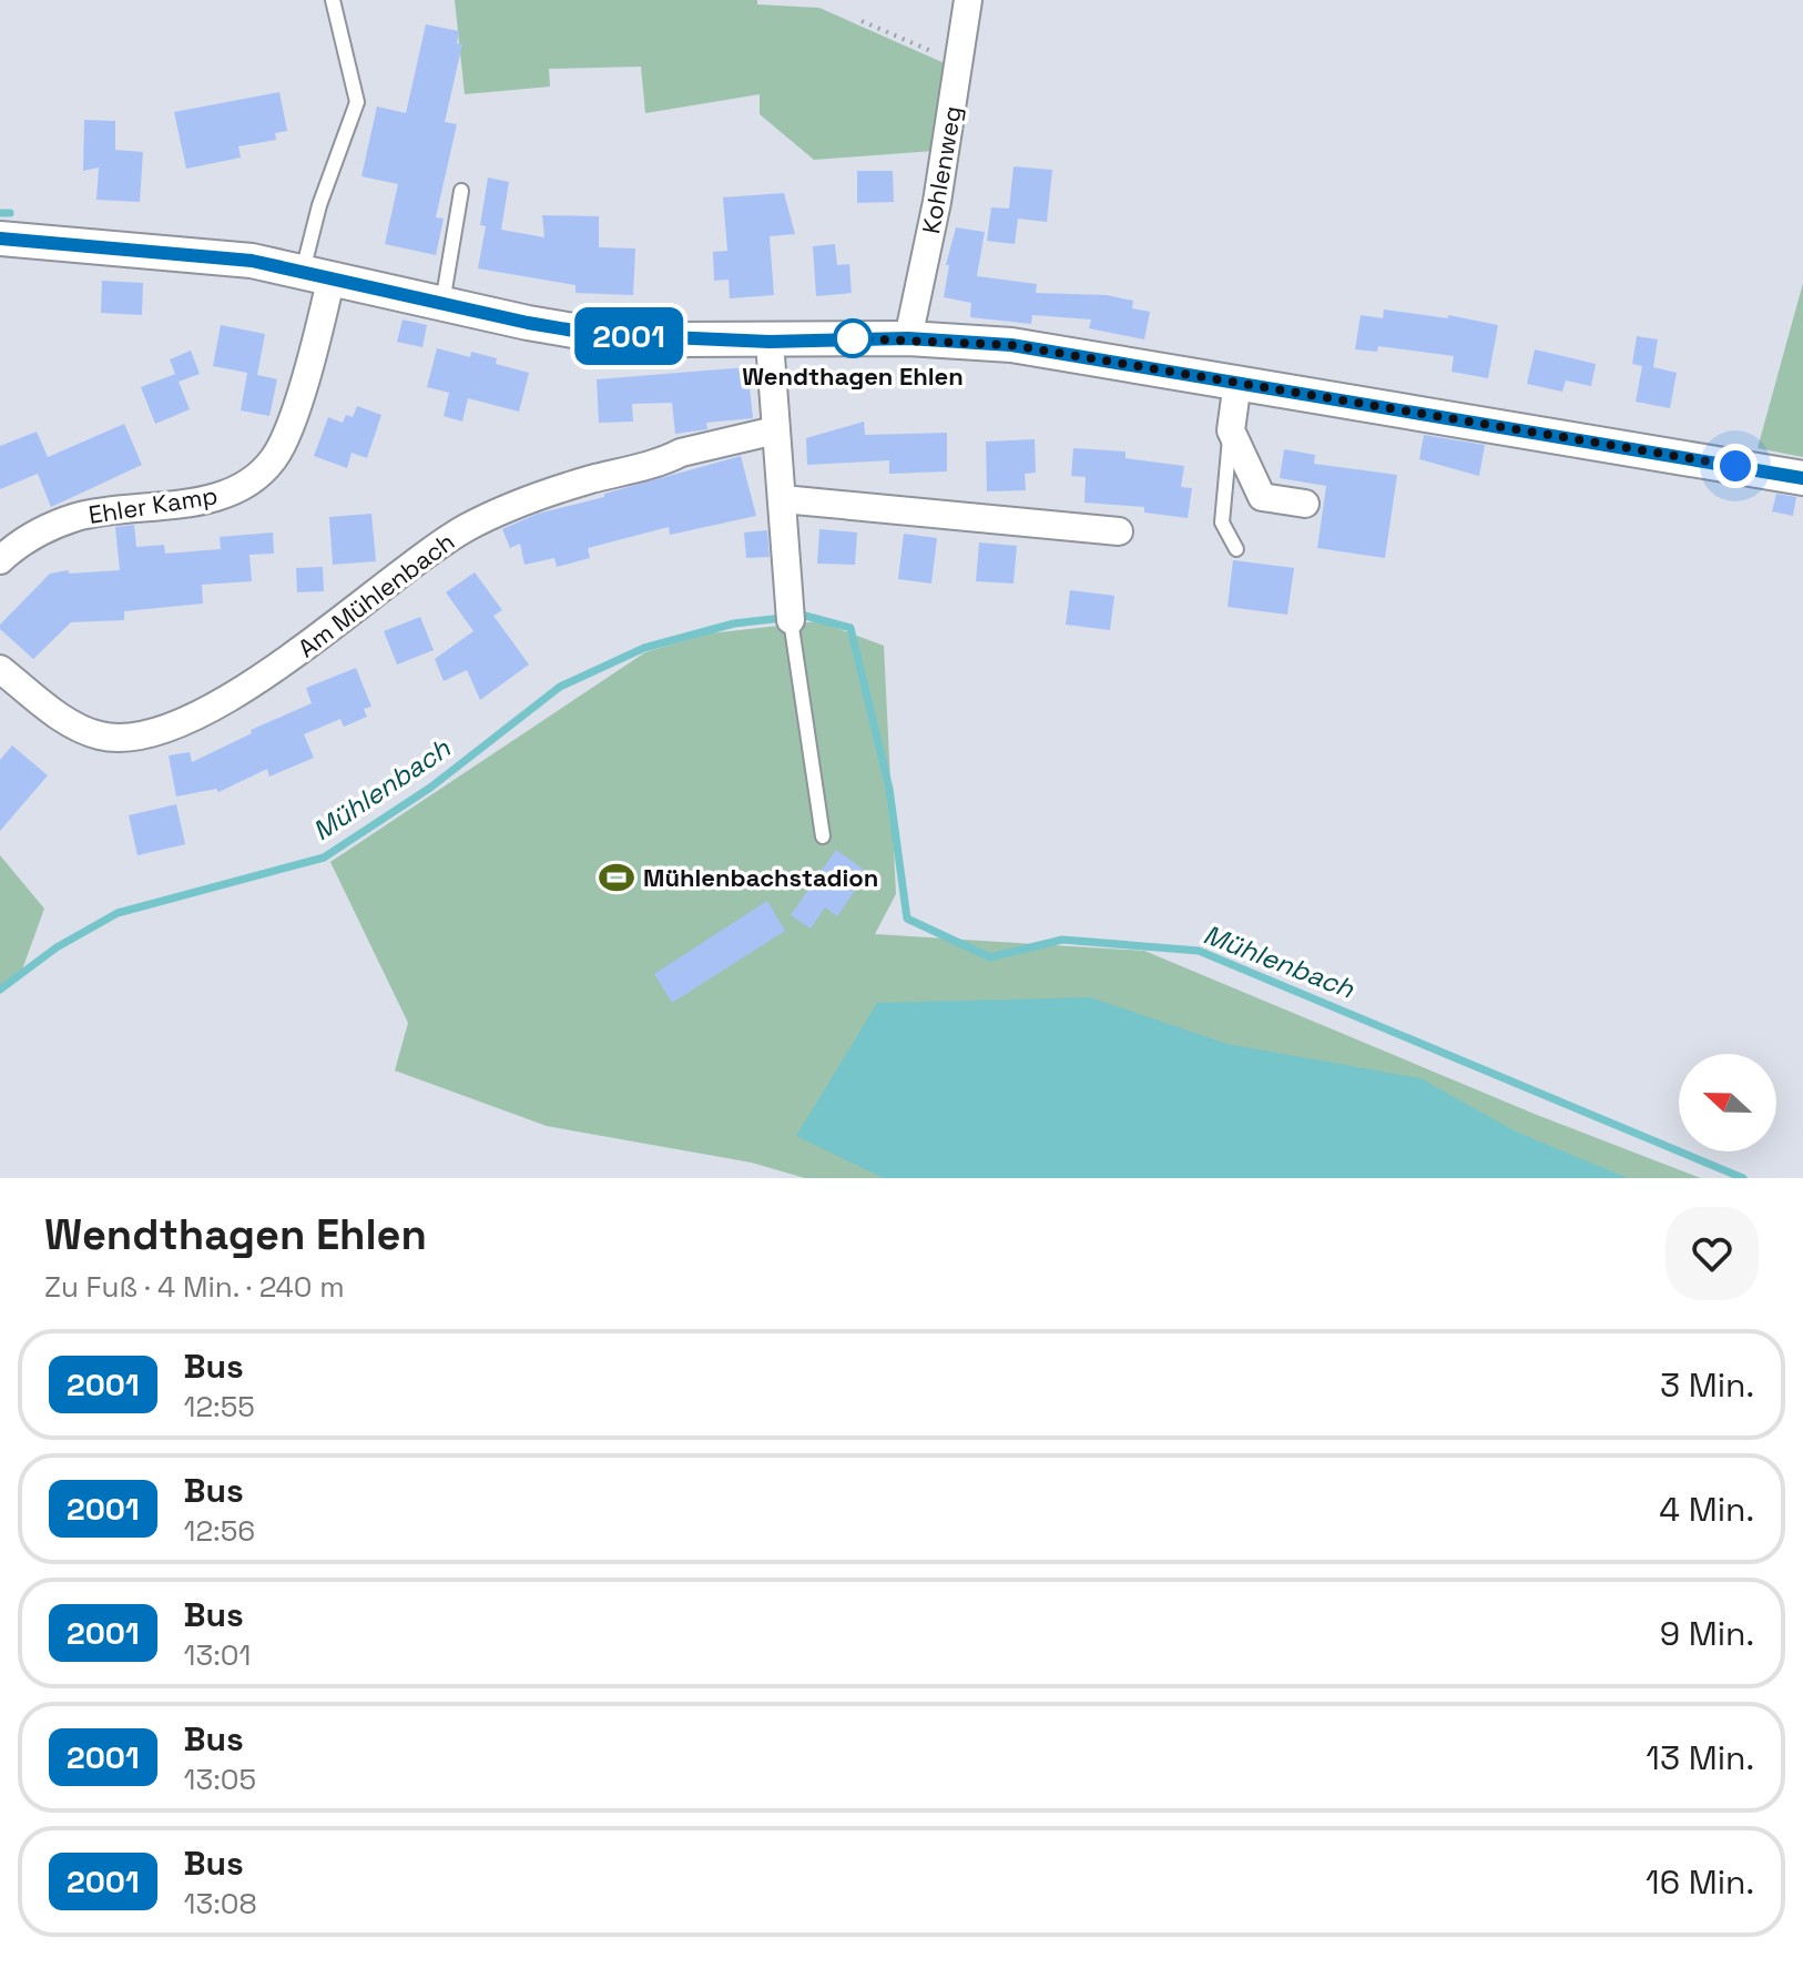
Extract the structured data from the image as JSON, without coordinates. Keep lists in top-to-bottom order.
{
  "streets": {
    "street": ["Kohlenweg", "Ehler Kamp", "Am Mühlenbach"]
  },
  "water": ["Mühlenbach"],
  "places": {
    "other": ["Wendthagen Ehlen"],
    "sports": ["Mühlenbachstadion"]
  },
  "lines": ["bus line 2001"],
  "north": "left",
  "page": {
    "on_map": "2001",
    "heading": ["Wendthagen Ehlen", "Zu Fuß · 4 Min. · 240 m"],
    "list": [
      {
        "mark": "2001",
        "name": "Bus",
        "note": "12:55",
        "value": "3 Min."
      },
      {
        "mark": "2001",
        "name": "Bus",
        "note": "12:56",
        "value": "4 Min."
      },
      {
        "mark": "2001",
        "name": "Bus",
        "note": "13:01",
        "value": "9 Min."
      },
      {
        "mark": "2001",
        "name": "Bus",
        "note": "13:05",
        "value": "13 Min."
      },
      {
        "mark": "2001",
        "name": "Bus",
        "note": "13:08",
        "value": "16 Min."
      }
    ]
  }
}
